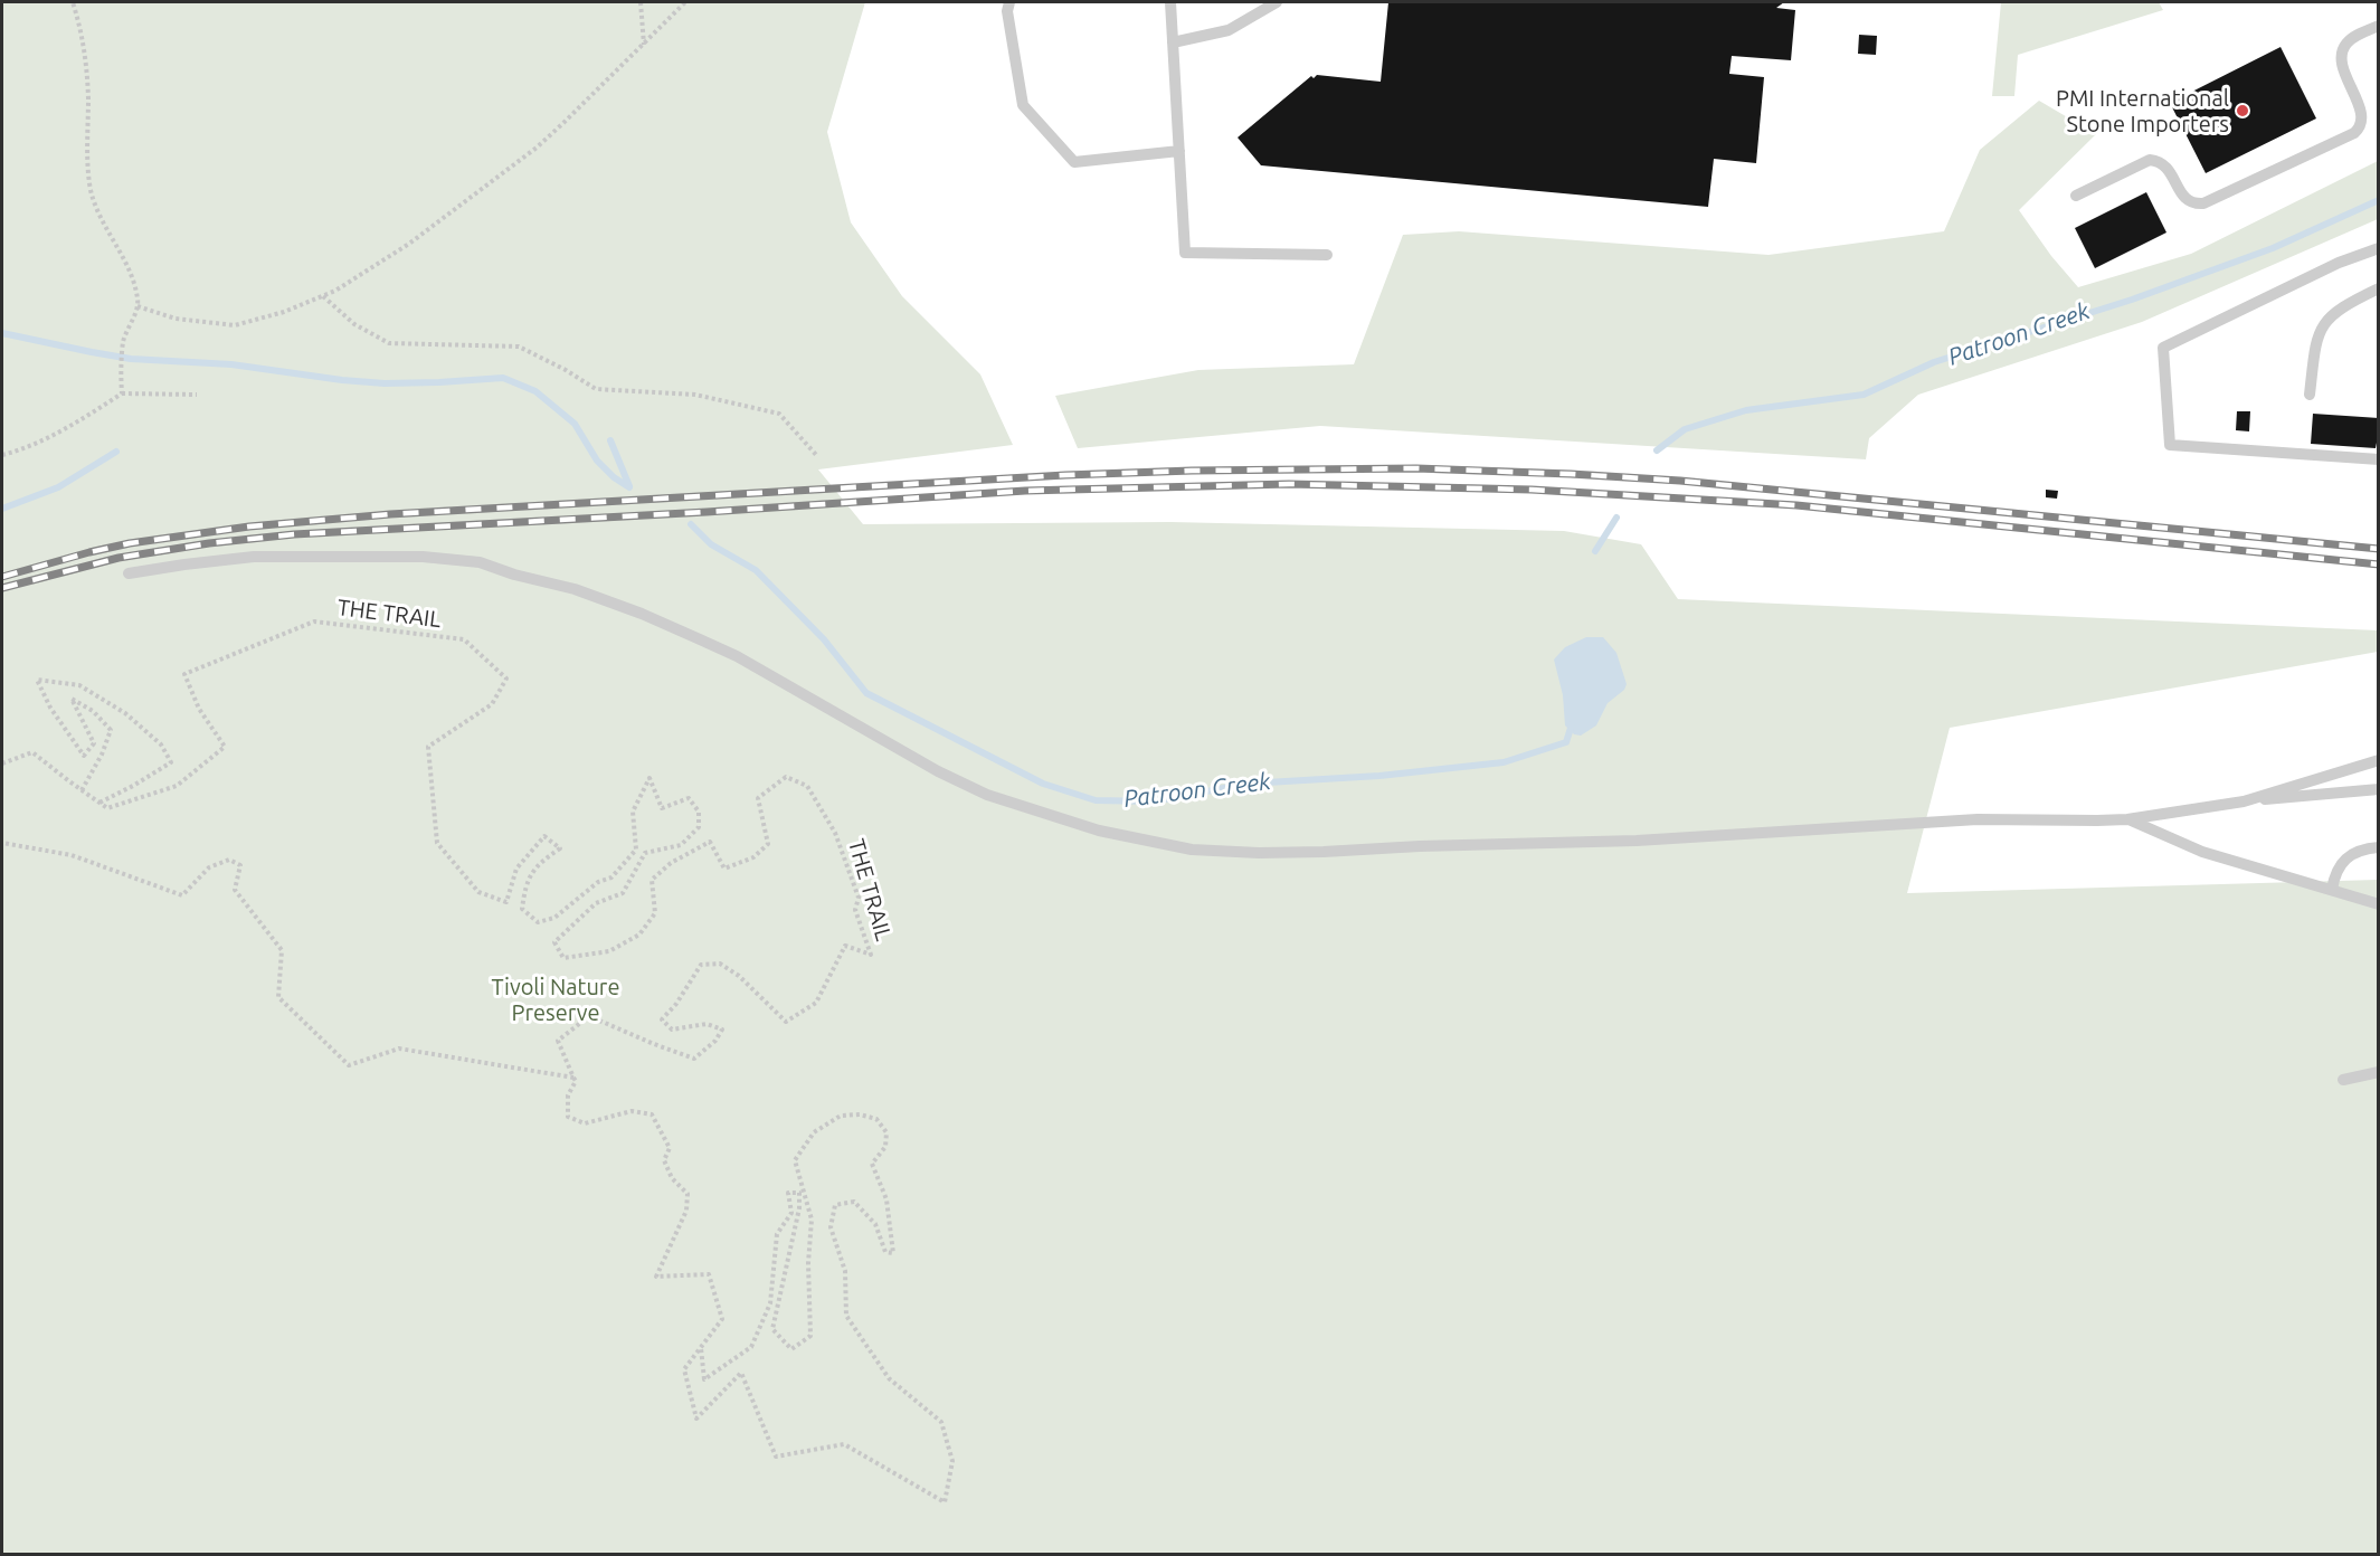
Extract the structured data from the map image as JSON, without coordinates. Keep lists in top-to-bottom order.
{
  "streets": {
    "path": ["THE TRAIL"]
  },
  "water": ["Patroon Creek"],
  "parks": ["Tivoli Nature Preserve"],
  "places": ["PMI International Stone Importers"]
}
